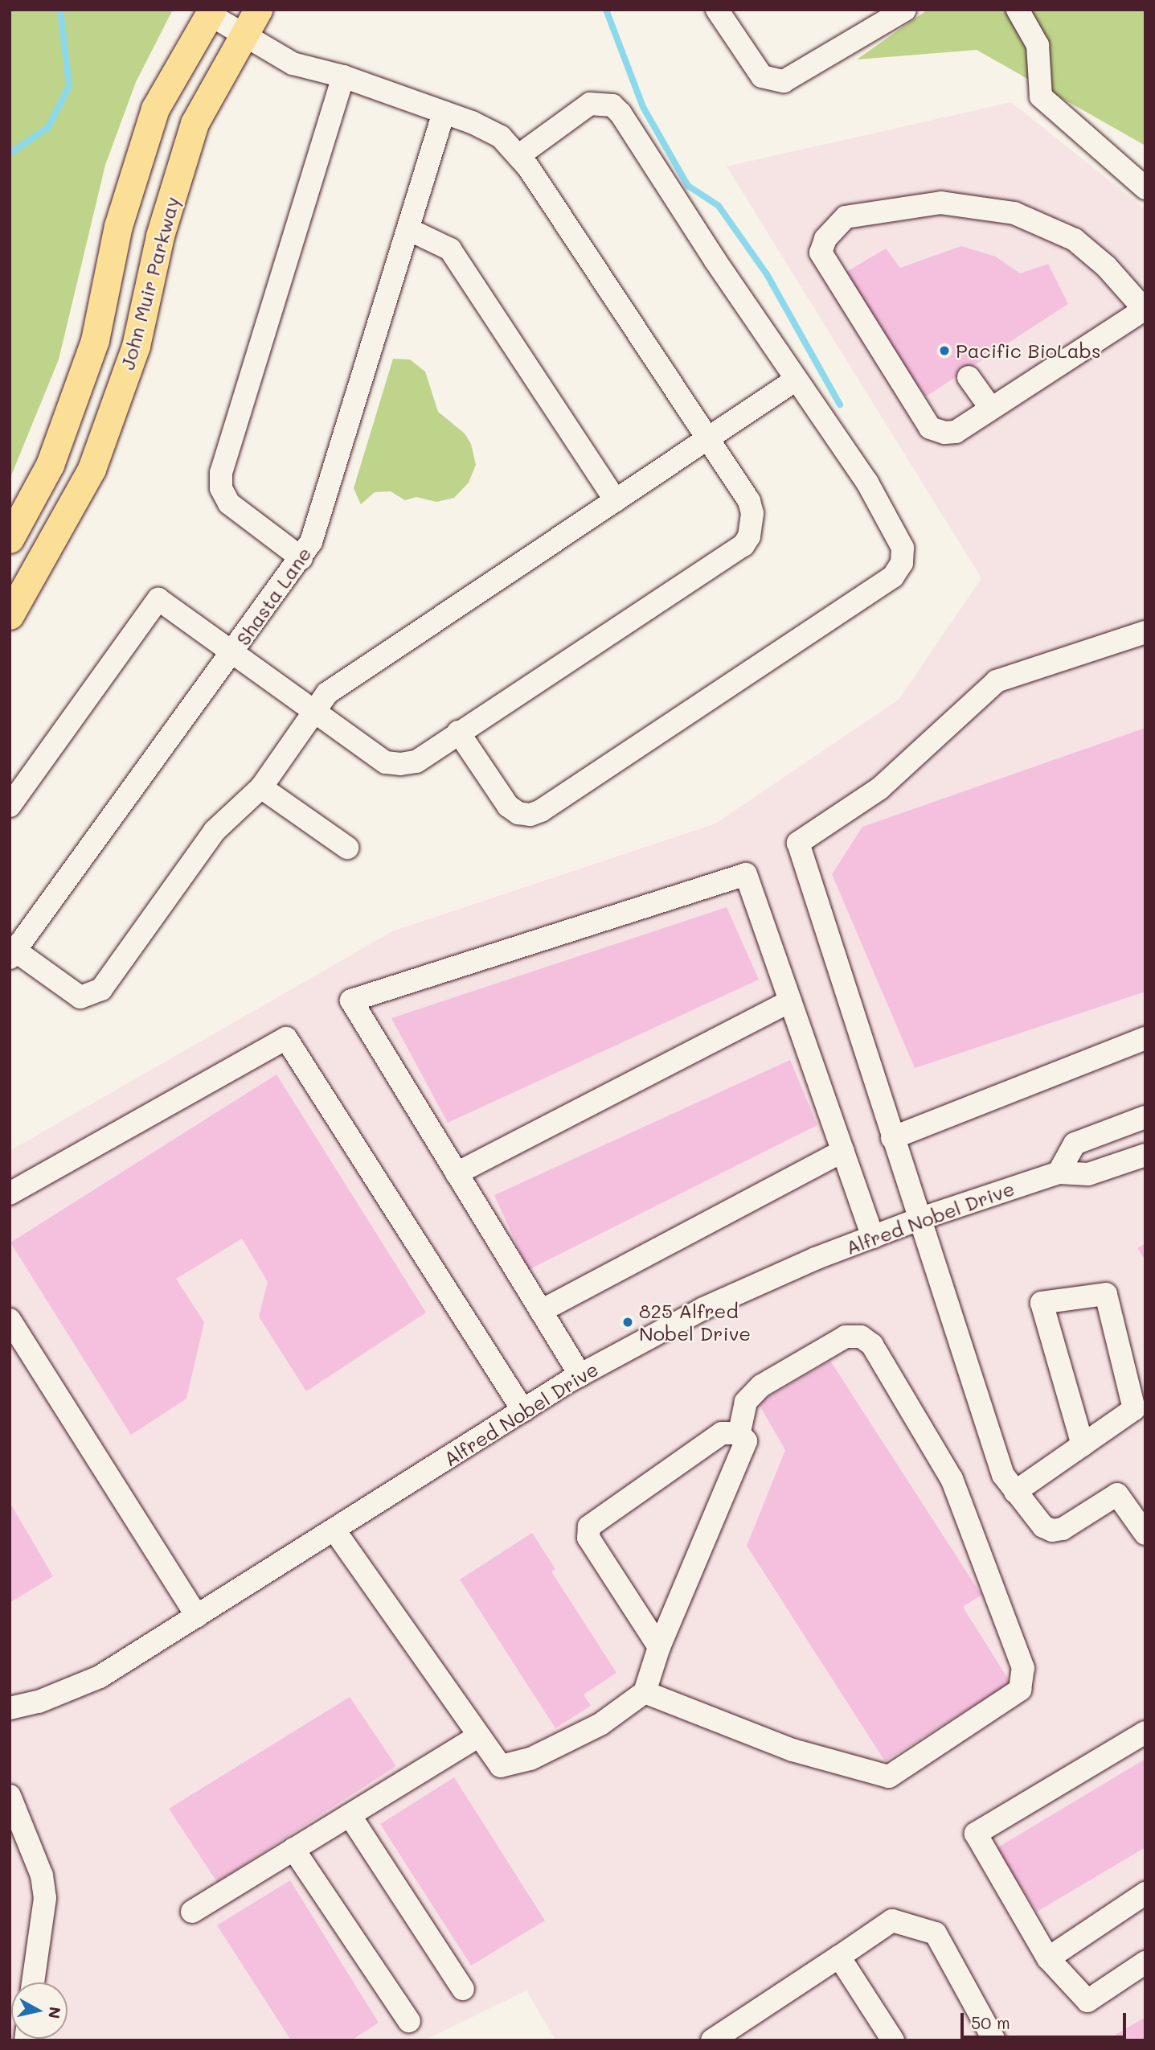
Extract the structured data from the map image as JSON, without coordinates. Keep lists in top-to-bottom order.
{
  "streets": {
    "main road": ["John Muir Parkway"],
    "street": ["Shasta Lane", "Alfred Nobel Drive"]
  },
  "places": ["Pacific BioLabs", "825 Alfred Nobel Drive"],
  "scale_bar": "50 m",
  "north": "right"
}
